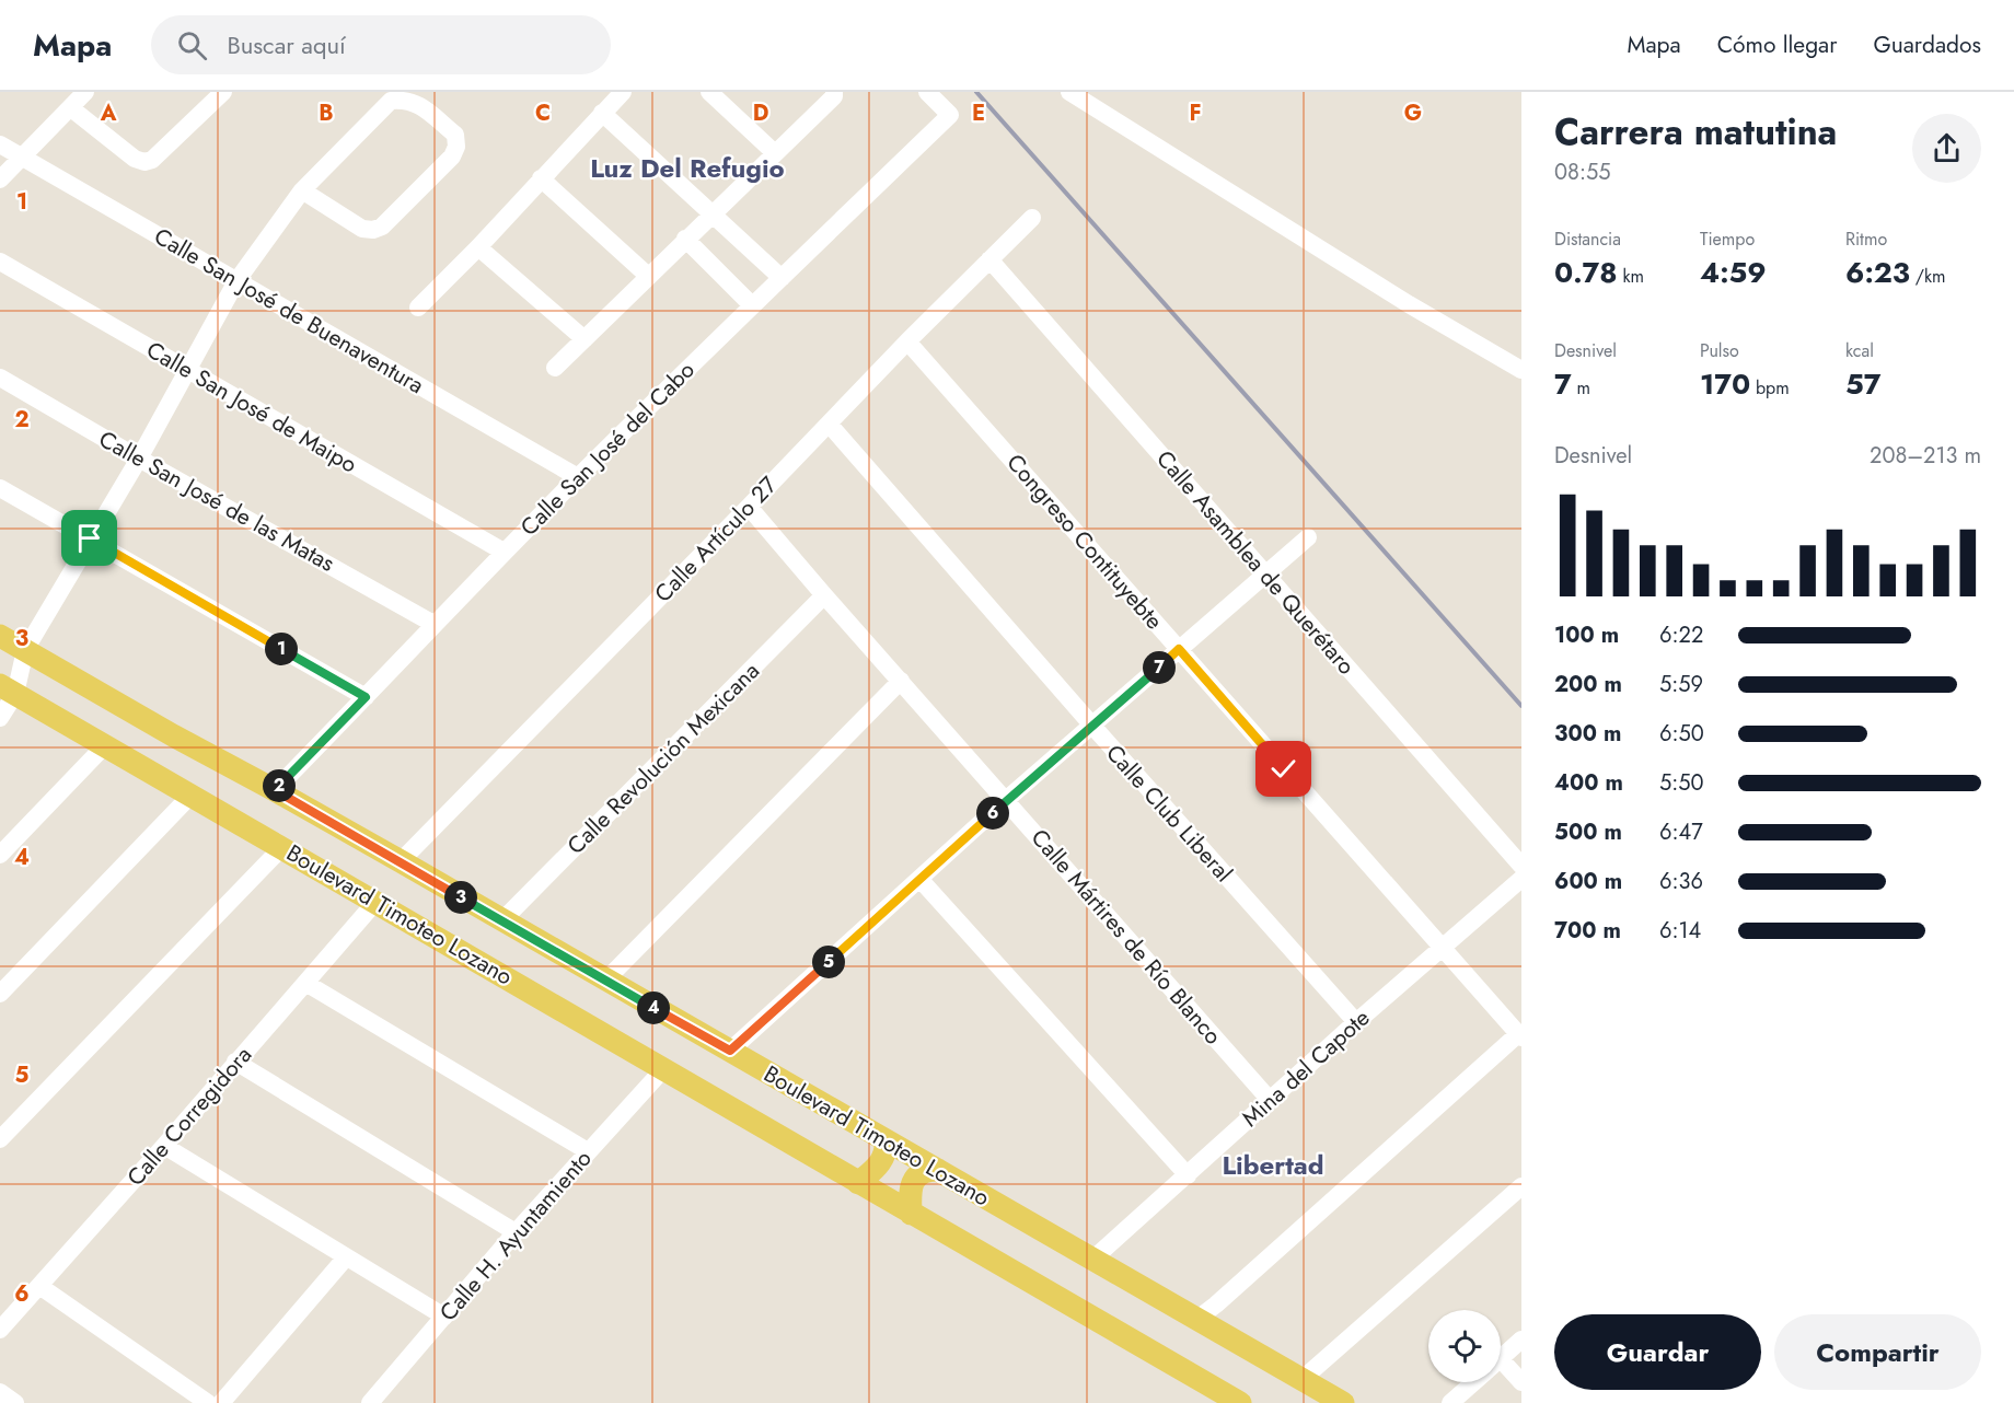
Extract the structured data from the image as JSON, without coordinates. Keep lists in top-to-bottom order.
{
  "streets": {
    "main road": ["Boulevard Timoteo Lozano"],
    "street": [
      "Calle San José de Buenaventura",
      "Calle San José de Maipo",
      "Calle San José del Cabo",
      "Calle San José de las Matas",
      "Calle Artículo 27",
      "Congreso Contituyebte",
      "Calle Asamblea de Querétaro",
      "Calle Revolución Mexicana",
      "Calle Club Liberal",
      "Calle Mártires de Río Blanco",
      "Mina del Capote",
      "Calle Corregidora",
      "Calle H. Ayuntamiento"
    ]
  },
  "crossings": [
    ["Calle San José de Buenaventura", "Calle San José del Cabo"],
    ["Calle San José de Maipo", "Calle San José del Cabo"],
    ["Calle San José del Cabo", "Calle San José de las Matas"],
    ["Calle San José del Cabo", "Boulevard Timoteo Lozano"],
    ["Calle Artículo 27", "Congreso Contituyebte"],
    ["Calle Artículo 27", "Calle Asamblea de Querétaro"],
    ["Calle Artículo 27", "Calle Club Liberal"],
    ["Calle Artículo 27", "Boulevard Timoteo Lozano"],
    ["Calle Artículo 27", "Calle Mártires de Río Blanco"],
    ["Congreso Contituyebte", "Mina del Capote"],
    ["Calle Revolución Mexicana", "Boulevard Timoteo Lozano"],
    ["Calle Revolución Mexicana", "Calle Mártires de Río Blanco"],
    ["Calle Club Liberal", "Mina del Capote"],
    ["Boulevard Timoteo Lozano", "Mina del Capote"],
    ["Boulevard Timoteo Lozano", "Calle Corregidora"],
    ["Boulevard Timoteo Lozano", "Calle H. Ayuntamiento"],
    ["Calle Mártires de Río Blanco", "Mina del Capote"]
  ],
  "districts": ["Luz Del Refugio", "Libertad"],
  "page": {
    "header": "Mapa",
    "search": "Buscar aquí",
    "nav": ["Mapa", "Cómo llegar", "Guardados"],
    "heading": ["Carrera matutina", "08:55"],
    "stats": [
      ["Distancia", "0.78 km"],
      ["Tiempo", "4:59"],
      ["Ritmo", "6:23 /km"],
      ["Desnivel", "7 m"],
      ["Pulso", "170 bpm"],
      ["kcal", "57"]
    ],
    "chart": ["Desnivel", "208–213 m"],
    "list": [
      {
        "name": "100 m",
        "note": "6:22"
      },
      {
        "name": "200 m",
        "note": "5:59"
      },
      {
        "name": "300 m",
        "note": "6:50"
      },
      {
        "name": "400 m",
        "note": "5:50"
      },
      {
        "name": "500 m",
        "note": "6:47"
      },
      {
        "name": "600 m",
        "note": "6:36"
      },
      {
        "name": "700 m",
        "note": "6:14"
      }
    ],
    "pins": [
      "1",
      "7",
      "2",
      "6",
      "3",
      "5",
      "4"
    ],
    "buttons": ["Guardar", "Compartir"]
  },
  "grid": {
    "columns": [
      "A",
      "B",
      "C",
      "D",
      "E",
      "F",
      "G"
    ],
    "rows": [
      "1",
      "2",
      "3",
      "4",
      "5",
      "6"
    ]
  }
}
